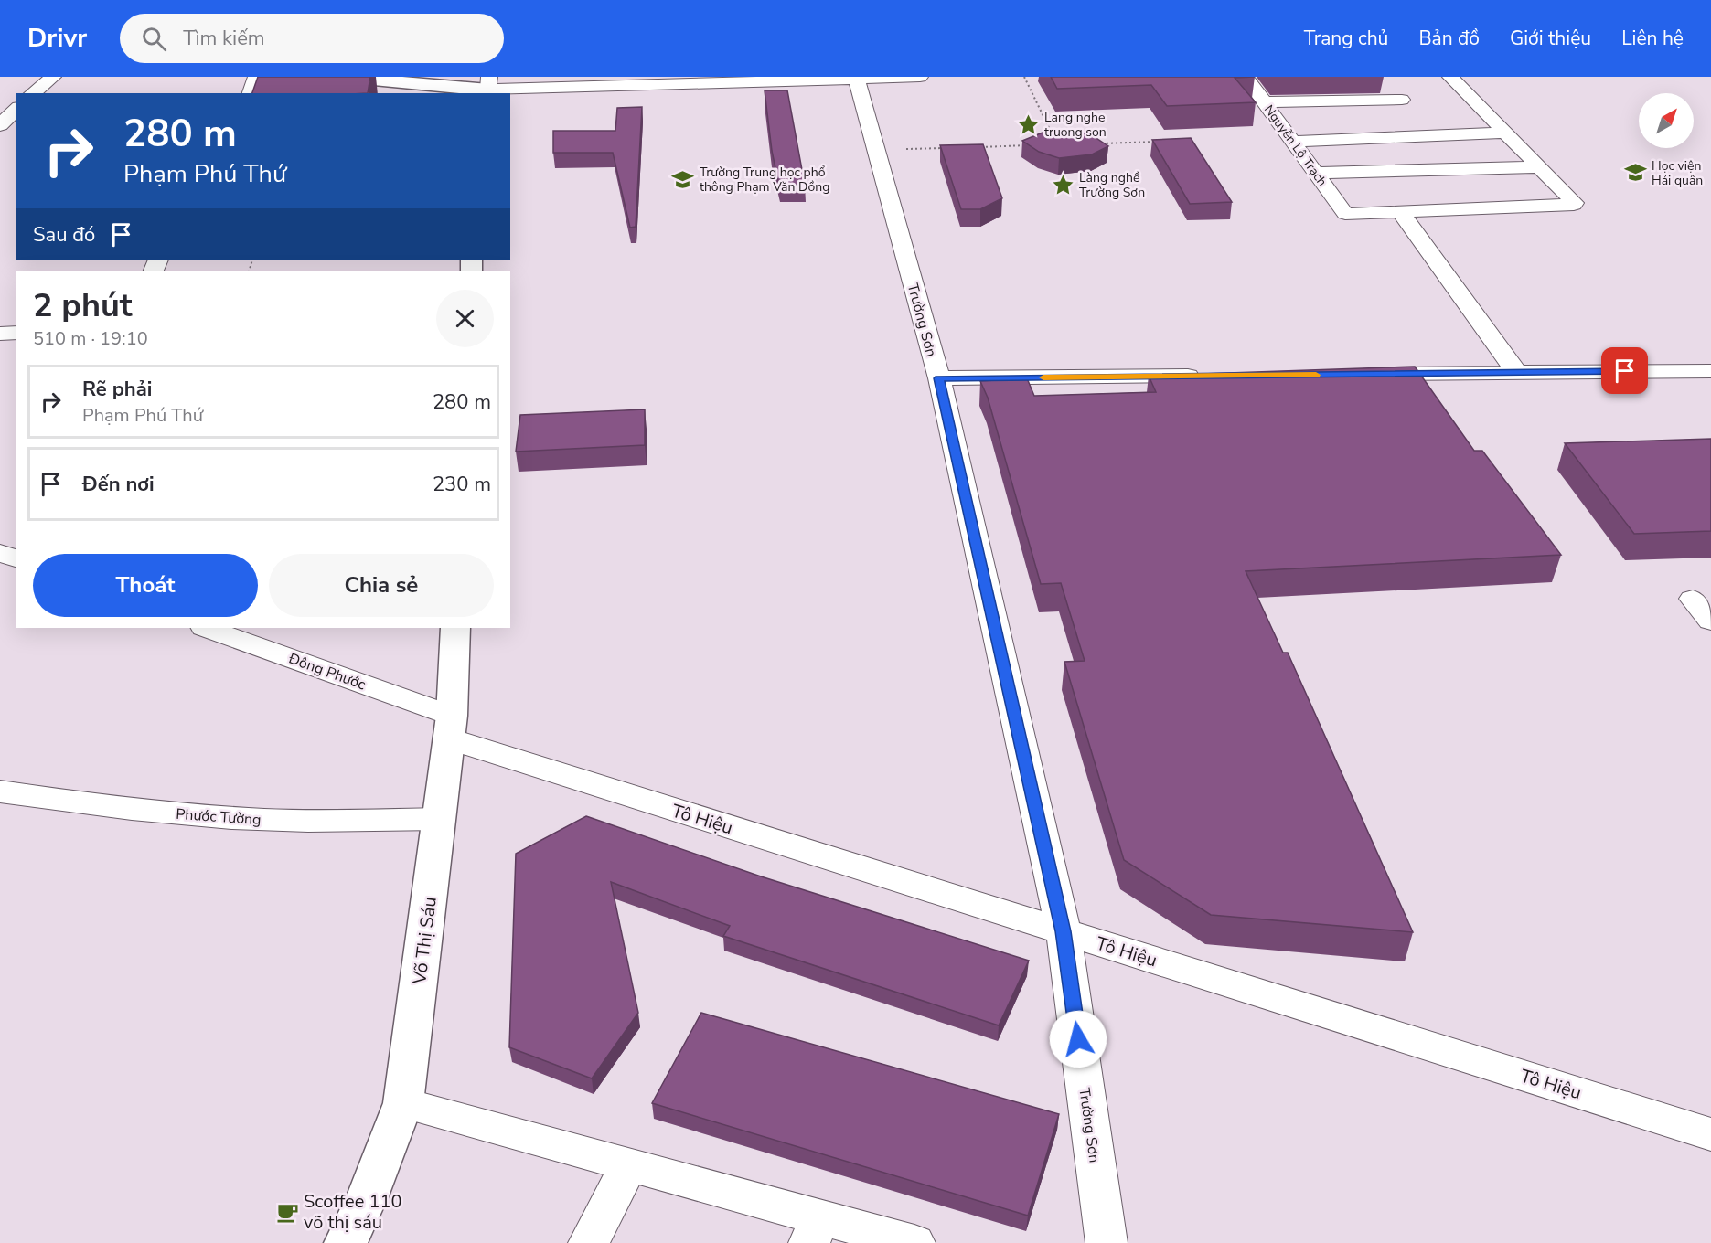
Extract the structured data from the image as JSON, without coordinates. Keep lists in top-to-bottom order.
{
  "streets": {
    "main road": ["Võ Thị Sáu"],
    "street": [
      "Nguyễn Lộ Trạch",
      "Trường Sơn",
      "Đông Phước",
      "Phước Tường",
      "Tô Hiệu"
    ]
  },
  "crossings": [
    ["Trường Sơn", "Tô Hiệu"],
    ["Đông Phước", "Tô Hiệu"],
    ["Đông Phước", "Võ Thị Sáu"],
    ["Phước Tường", "Võ Thị Sáu"],
    ["Tô Hiệu", "Võ Thị Sáu"]
  ],
  "places": {
    "place": ["Lang nghe truong son", "Làng nghề Trường Sơn"],
    "school or university": ["Học viện Hải quân", "Trường Trung học phổ thông Phạm Văn Đồng"],
    "cafe": ["Scoffee 110 võ thị sáu"]
  },
  "north": "top right",
  "page": {
    "header": "Drivr",
    "search": "Tìm kiếm",
    "nav": [
      "Trang chủ",
      "Bản đồ",
      "Giới thiệu",
      "Liên hệ"
    ],
    "turn": ["280 m", "Phạm Phú Thứ"],
    "then": "Sau đó",
    "heading": ["2 phút", "510 m · 19:10"],
    "list": [
      {
        "name": "Rẽ phải",
        "note": "Phạm Phú Thứ",
        "value": "280 m"
      },
      {
        "name": "Đến nơi",
        "value": "230 m"
      }
    ],
    "buttons": ["Thoát", "Chia sẻ"]
  }
}
